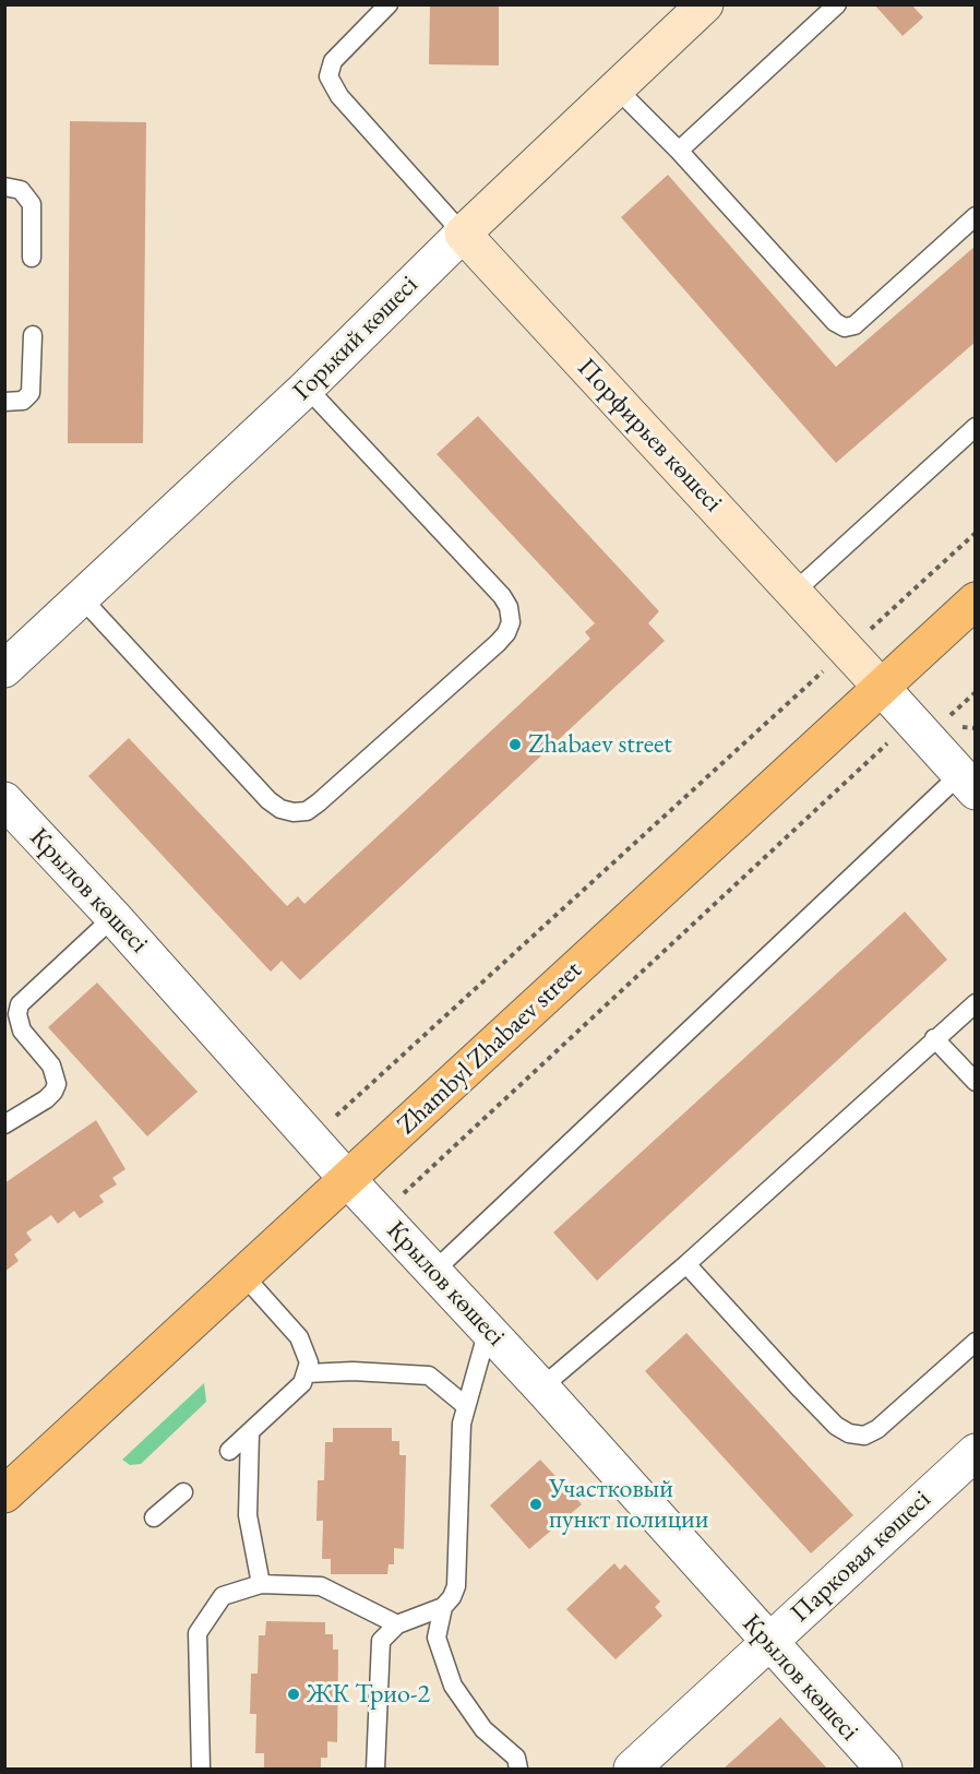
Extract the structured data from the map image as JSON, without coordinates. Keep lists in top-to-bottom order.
{
  "streets": {
    "main road": ["Zhambyl Zhabaev street"],
    "street": [
      "Горький көшесі",
      "Порфирьев көшесі",
      "Крылов көшесі",
      "Парковая көшесі"
    ]
  },
  "crossings": [
    ["Горький көшесі", "Порфирьев көшесі"],
    ["Порфирьев көшесі", "Zhambyl Zhabaev street"],
    ["Крылов көшесі", "Zhambyl Zhabaev street"],
    ["Крылов көшесі", "Парковая көшесі"]
  ],
  "places": ["Zhabaev street", "Участковый пункт полиции", "ЖК Трио-2"]
}
